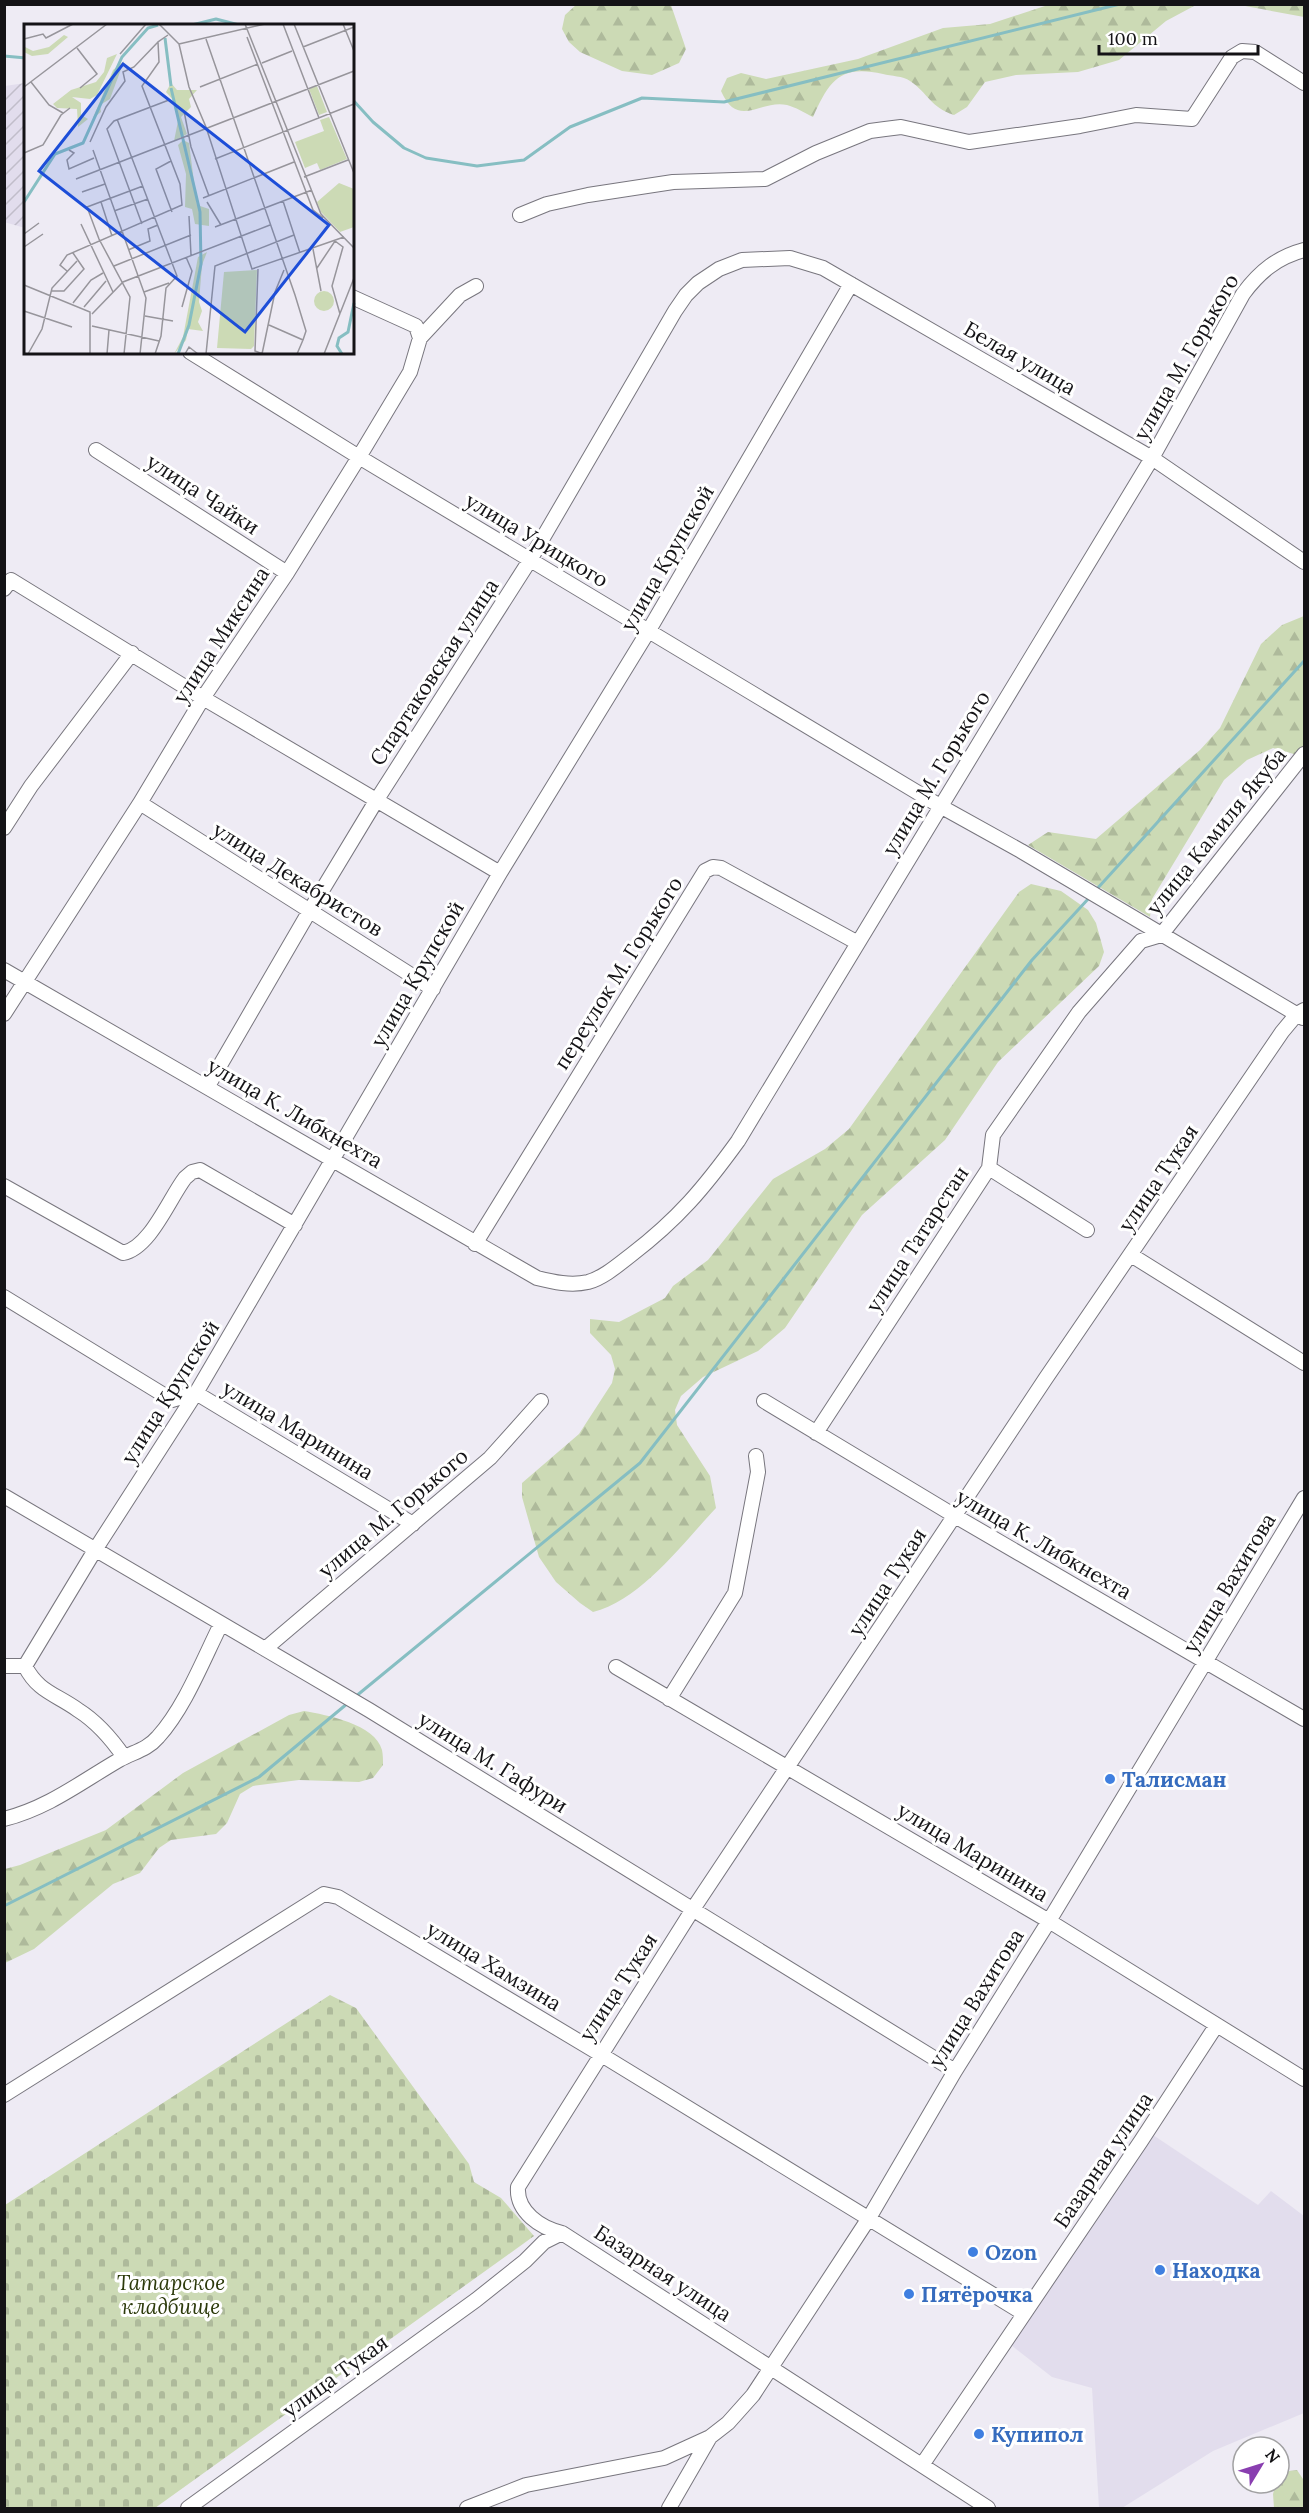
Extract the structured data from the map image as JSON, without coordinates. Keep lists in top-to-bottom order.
{
  "streets": {
    "street": [
      "улица М. Горького",
      "Белая улица",
      "улица Чайки",
      "улица Урицкого",
      "улица Крупской",
      "улица Миксина",
      "Спартаковская улица",
      "улица Камиля Якуба",
      "улица Декабристов",
      "переулок М. Горького",
      "улица К. Либкнехта",
      "улица Тукая",
      "улица Татарстан",
      "улица Маринина",
      "улица Вахитова",
      "улица М. Гафури",
      "улица Хамзина",
      "Базарная улица"
    ]
  },
  "crossings": [
    ["улица М. Горького", "Белая улица"],
    ["улица М. Горького", "улица Урицкого"],
    ["улица М. Горького", "переулок М. Горького"],
    ["улица М. Горького", "улица К. Либкнехта"],
    ["улица М. Горького", "улица Маринина"],
    ["улица М. Горького", "улица М. Гафури"],
    ["Белая улица", "улица Крупской"],
    ["Белая улица", "Спартаковская улица"],
    ["улица Чайки", "улица Миксина"],
    ["улица Урицкого", "улица Крупской"],
    ["улица Урицкого", "улица Миксина"],
    ["улица Урицкого", "Спартаковская улица"],
    ["улица Урицкого", "улица Камиля Якуба"],
    ["улица Урицкого", "улица Татарстан"],
    ["улица Крупской", "улица Декабристов"],
    ["улица Крупской", "улица К. Либкнехта"],
    ["улица Крупской", "улица Маринина"],
    ["улица Крупской", "улица М. Гафури"],
    ["улица Миксина", "улица Декабристов"],
    ["улица Миксина", "улица К. Либкнехта"],
    ["Спартаковская улица", "улица Декабристов"],
    ["Спартаковская улица", "улица К. Либкнехта"],
    ["улица Камиля Якуба", "улица Татарстан"],
    ["переулок М. Горького", "улица К. Либкнехта"],
    ["улица К. Либкнехта", "улица Тукая"],
    ["улица К. Либкнехта", "улица Татарстан"],
    ["улица К. Либкнехта", "улица Вахитова"],
    ["улица Тукая", "улица Маринина"],
    ["улица Тукая", "улица М. Гафури"],
    ["улица Тукая", "улица Хамзина"],
    ["улица Тукая", "Базарная улица"],
    ["улица Маринина", "улица Вахитова"],
    ["улица Маринина", "Базарная улица"],
    ["улица Вахитова", "улица М. Гафури"],
    ["улица Вахитова", "улица Хамзина"],
    ["улица Вахитова", "Базарная улица"],
    ["улица Хамзина", "Базарная улица"]
  ],
  "parks": ["Татарское кладбище"],
  "places": [
    "Талисман",
    "Ozon",
    "Находка",
    "Пятёрочка",
    "Купипол"
  ],
  "scale_bar": "100 m",
  "north": "top right"
}
